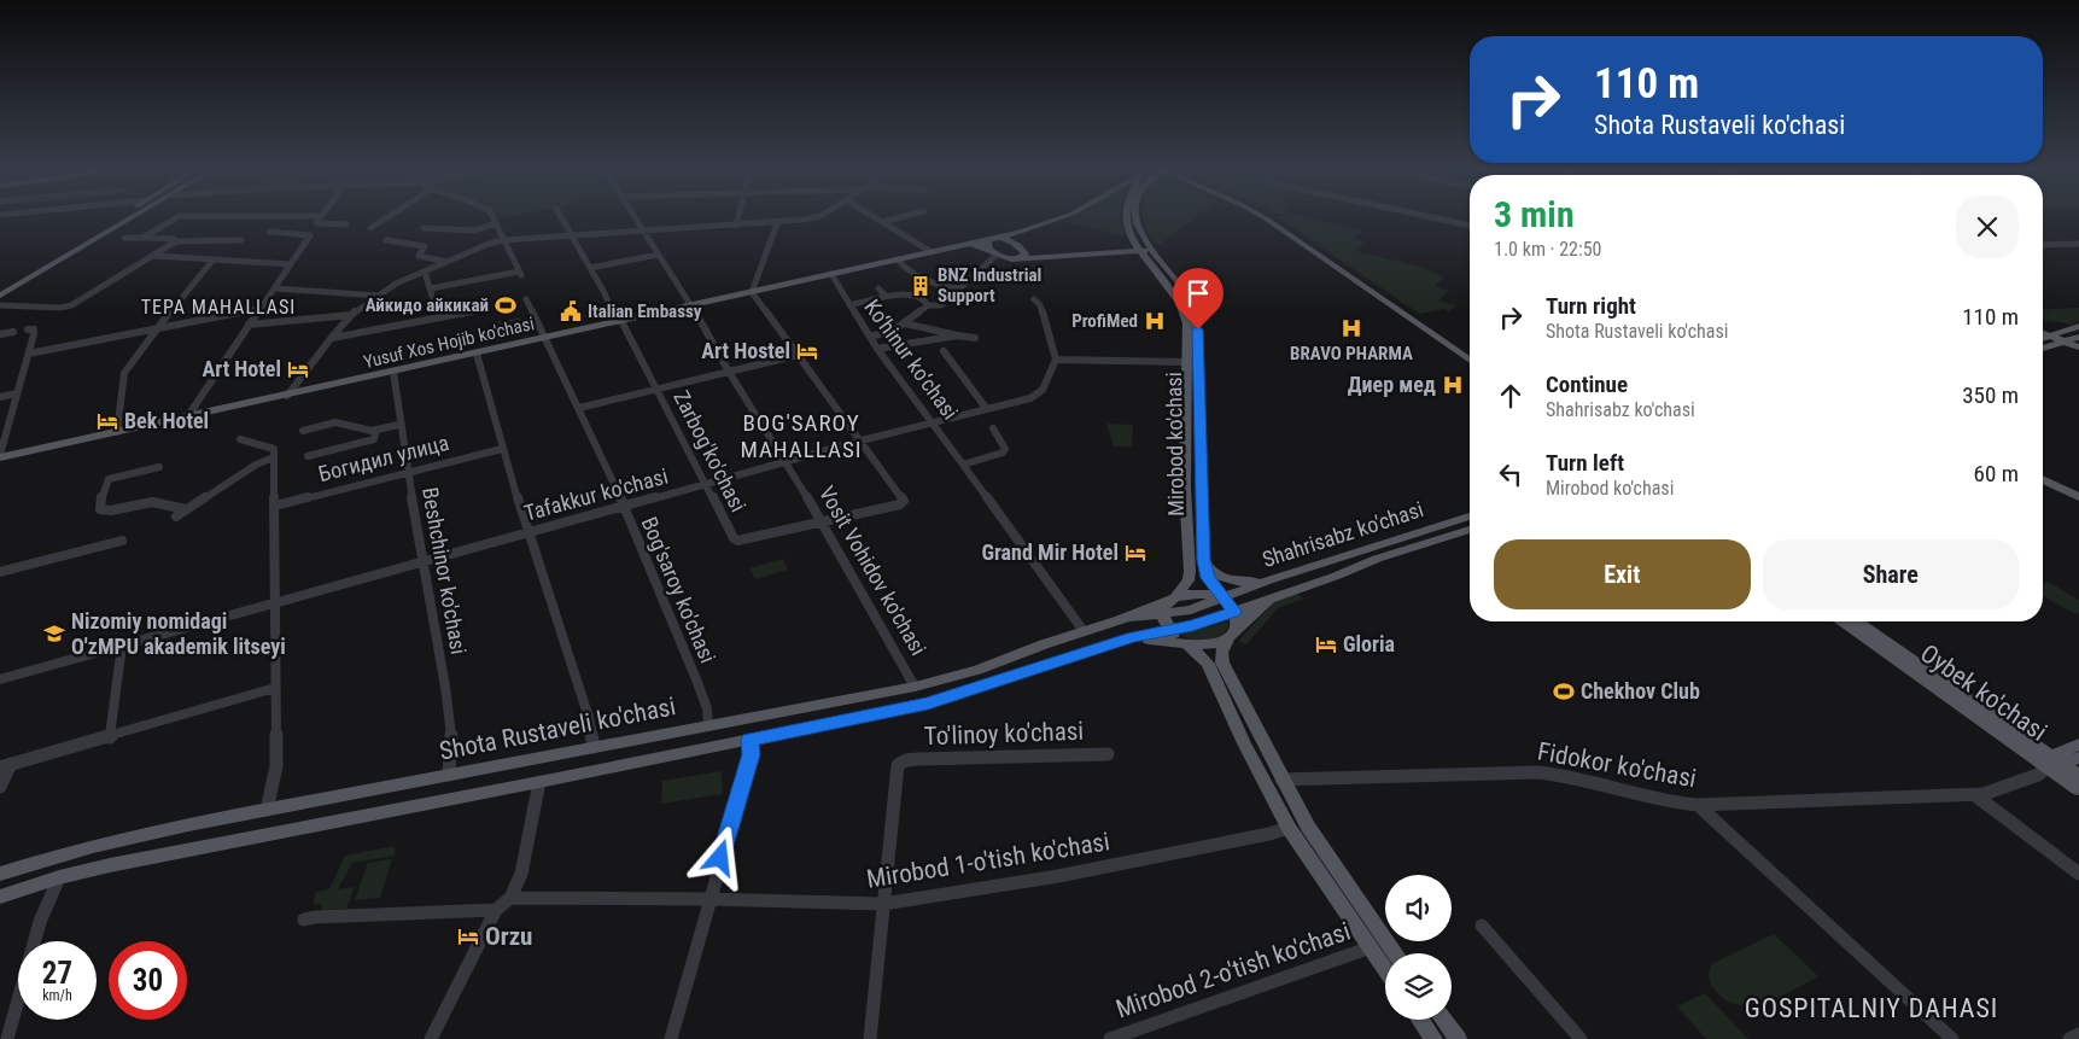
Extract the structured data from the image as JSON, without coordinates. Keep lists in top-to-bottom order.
{
  "streets": {
    "main road": [
      "Yusuf Xos Hojib ko'chasi",
      "Mirobod ko'chasi",
      "Shahrisabz ko'chasi",
      "Oybek ko'chasi",
      "Shota Rustaveli ko'chasi",
      "Fidokor ko'chasi"
    ],
    "street": [
      "Ko‘hinur ko‘chasi",
      "Zarbog'ko'chasi",
      "Богидил улица",
      "Tafakkur ko'chasi",
      "Beshchinor ko'chasi",
      "Vosit Vohidov ko'chasi",
      "Bog'saroy ko'chasi",
      "To'linoy ko'chasi",
      "Mirobod 1-o'tish ko'chasi",
      "Mirobod 2-o'tish ko'chasi"
    ]
  },
  "crossings": [
    ["Yusuf Xos Hojib ko'chasi", "Ko‘hinur ko‘chasi"],
    ["Yusuf Xos Hojib ko'chasi", "Zarbog'ko'chasi"],
    ["Yusuf Xos Hojib ko'chasi", "Beshchinor ko'chasi"],
    ["Yusuf Xos Hojib ko'chasi", "Vosit Vohidov ko'chasi"],
    ["Yusuf Xos Hojib ko'chasi", "Bog'saroy ko'chasi"],
    ["Ko‘hinur ko‘chasi", "Tafakkur ko'chasi"],
    ["Ko‘hinur ko‘chasi", "Shota Rustaveli ko'chasi"],
    ["Mirobod ko'chasi", "Shahrisabz ko'chasi"],
    ["Mirobod ko'chasi", "Shota Rustaveli ko'chasi"],
    ["Zarbog'ko'chasi", "Tafakkur ko'chasi"],
    ["Zarbog'ko'chasi", "Vosit Vohidov ko'chasi"],
    ["Богидил улица", "Beshchinor ko'chasi"],
    ["Tafakkur ko'chasi", "Beshchinor ko'chasi"],
    ["Tafakkur ko'chasi", "Vosit Vohidov ko'chasi"],
    ["Tafakkur ko'chasi", "Bog'saroy ko'chasi"],
    ["Shahrisabz ko'chasi", "Shota Rustaveli ko'chasi"],
    ["Beshchinor ko'chasi", "Shota Rustaveli ko'chasi"],
    ["Vosit Vohidov ko'chasi", "Shota Rustaveli ko'chasi"],
    ["Bog'saroy ko'chasi", "Shota Rustaveli ko'chasi"],
    ["Oybek ko'chasi", "Fidokor ko'chasi"],
    ["To'linoy ko'chasi", "Mirobod 1-o'tish ko'chasi"]
  ],
  "districts": ["TEPA MAHALLASI", "BOG'SAROY MAHALLASI", "GOSPITALNIY DAHASI"],
  "places": {
    "building": ["BNZ Industrial Support"],
    "sports": ["Айкидо айкикай", "Chekhov Club"],
    "public building": ["Italian Embassy"],
    "hospital": ["ProfiMed", "BRAVO PHARMA", "Диер мед"],
    "hotel": [
      "Art Hostel",
      "Art Hotel",
      "Bek Hotel",
      "Grand Mir Hotel",
      "Gloria",
      "Orzu"
    ],
    "school or university": ["Nizomiy nomidagi O'zMPU akademik litseyi"]
  },
  "page": {
    "turn": ["110 m", "Shota Rustaveli ko'chasi"],
    "heading": ["3 min", "1.0 km · 22:50"],
    "list": [
      {
        "name": "Turn right",
        "note": "Shota Rustaveli ko'chasi",
        "value": "110 m"
      },
      {
        "name": "Continue",
        "note": "Shahrisabz ko'chasi",
        "value": "350 m"
      },
      {
        "name": "Turn left",
        "note": "Mirobod ko'chasi",
        "value": "60 m"
      }
    ],
    "buttons": ["Exit", "Share"],
    "speed": "27 km/h",
    "limit": "30"
  }
}
